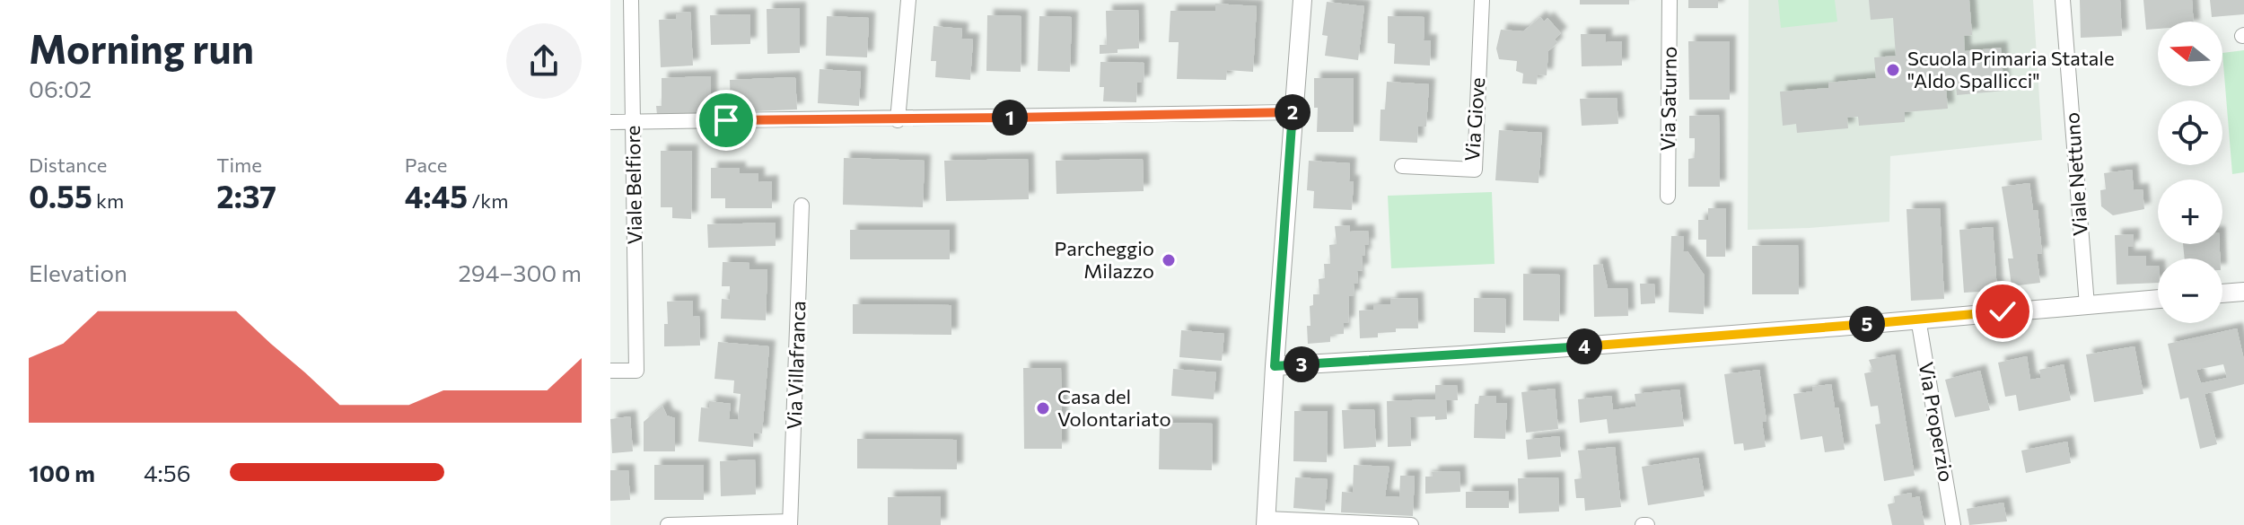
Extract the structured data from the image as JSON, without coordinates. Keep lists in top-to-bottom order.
{
  "streets": {
    "street": [
      "Via Saturno",
      "Via Giove",
      "Viale Nettuno",
      "Viale Belfiore",
      "Via Villafranca",
      "Via Properzio"
    ]
  },
  "places": ["Scuola Primaria Statale \"Aldo Spallicci\"", "Parcheggio Milazzo", "Casa del Volontariato"],
  "north": "left",
  "page": {
    "heading": ["Morning run", "06:02"],
    "map_buttons": ["+", "−"],
    "pins": [
      "2",
      "1",
      "5",
      "4",
      "3"
    ],
    "stats": [
      ["Distance", "0.55 km"],
      ["Time", "2:37"],
      ["Pace", "4:45 /km"]
    ],
    "chart": ["Elevation", "294–300 m"],
    "list": [
      {
        "name": "100 m",
        "note": "4:56"
      }
    ]
  }
}
